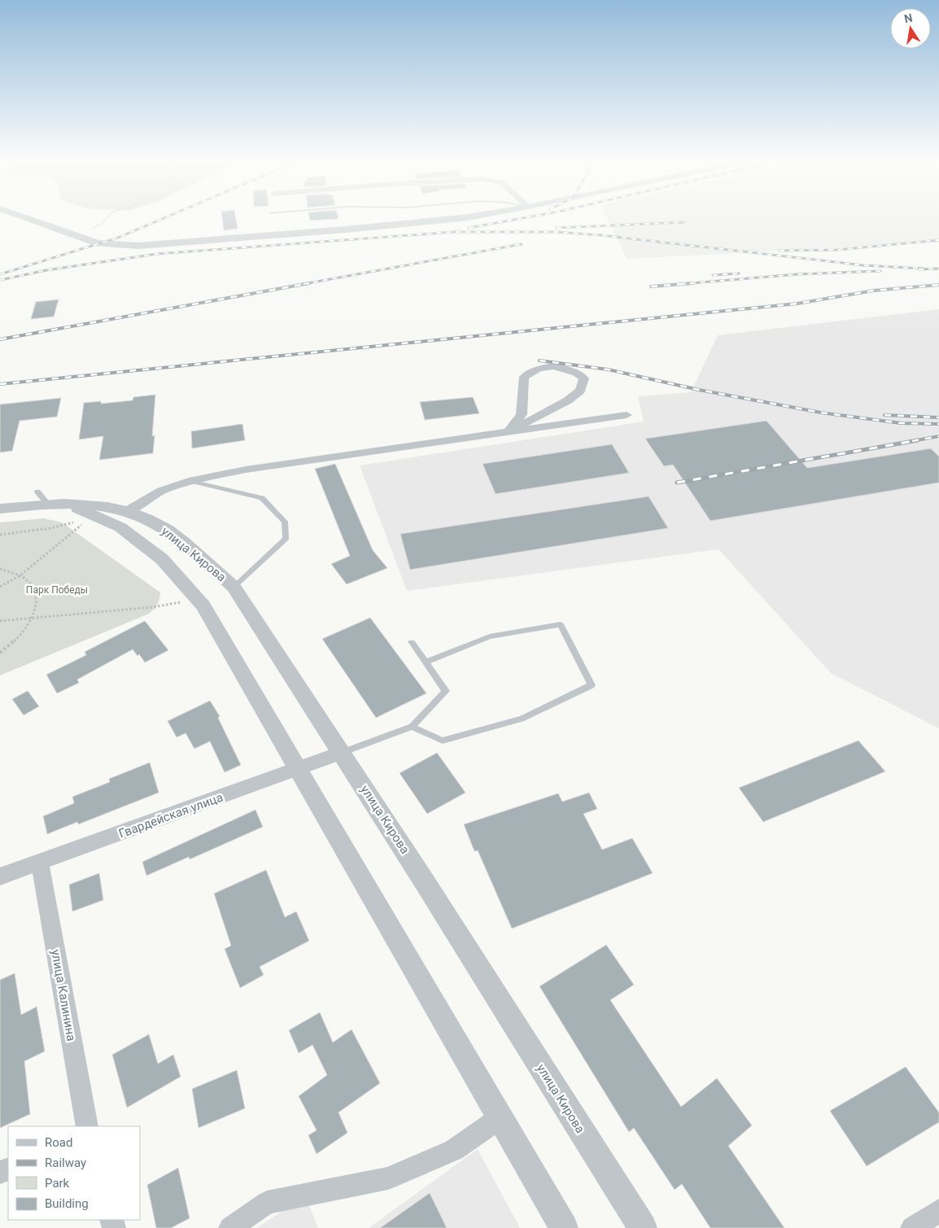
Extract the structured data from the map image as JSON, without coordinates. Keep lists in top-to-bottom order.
{
  "streets": {
    "street": ["улица Кирова", "Гвардейская улица", "улица Калинина"]
  },
  "crossings": [
    ["улица Кирова", "Гвардейская улица"],
    ["Гвардейская улица", "улица Калинина"]
  ],
  "parks": ["Парк Победы"],
  "legend": [
    "Road",
    "Railway",
    "Park",
    "Building"
  ],
  "north": "top"
}
